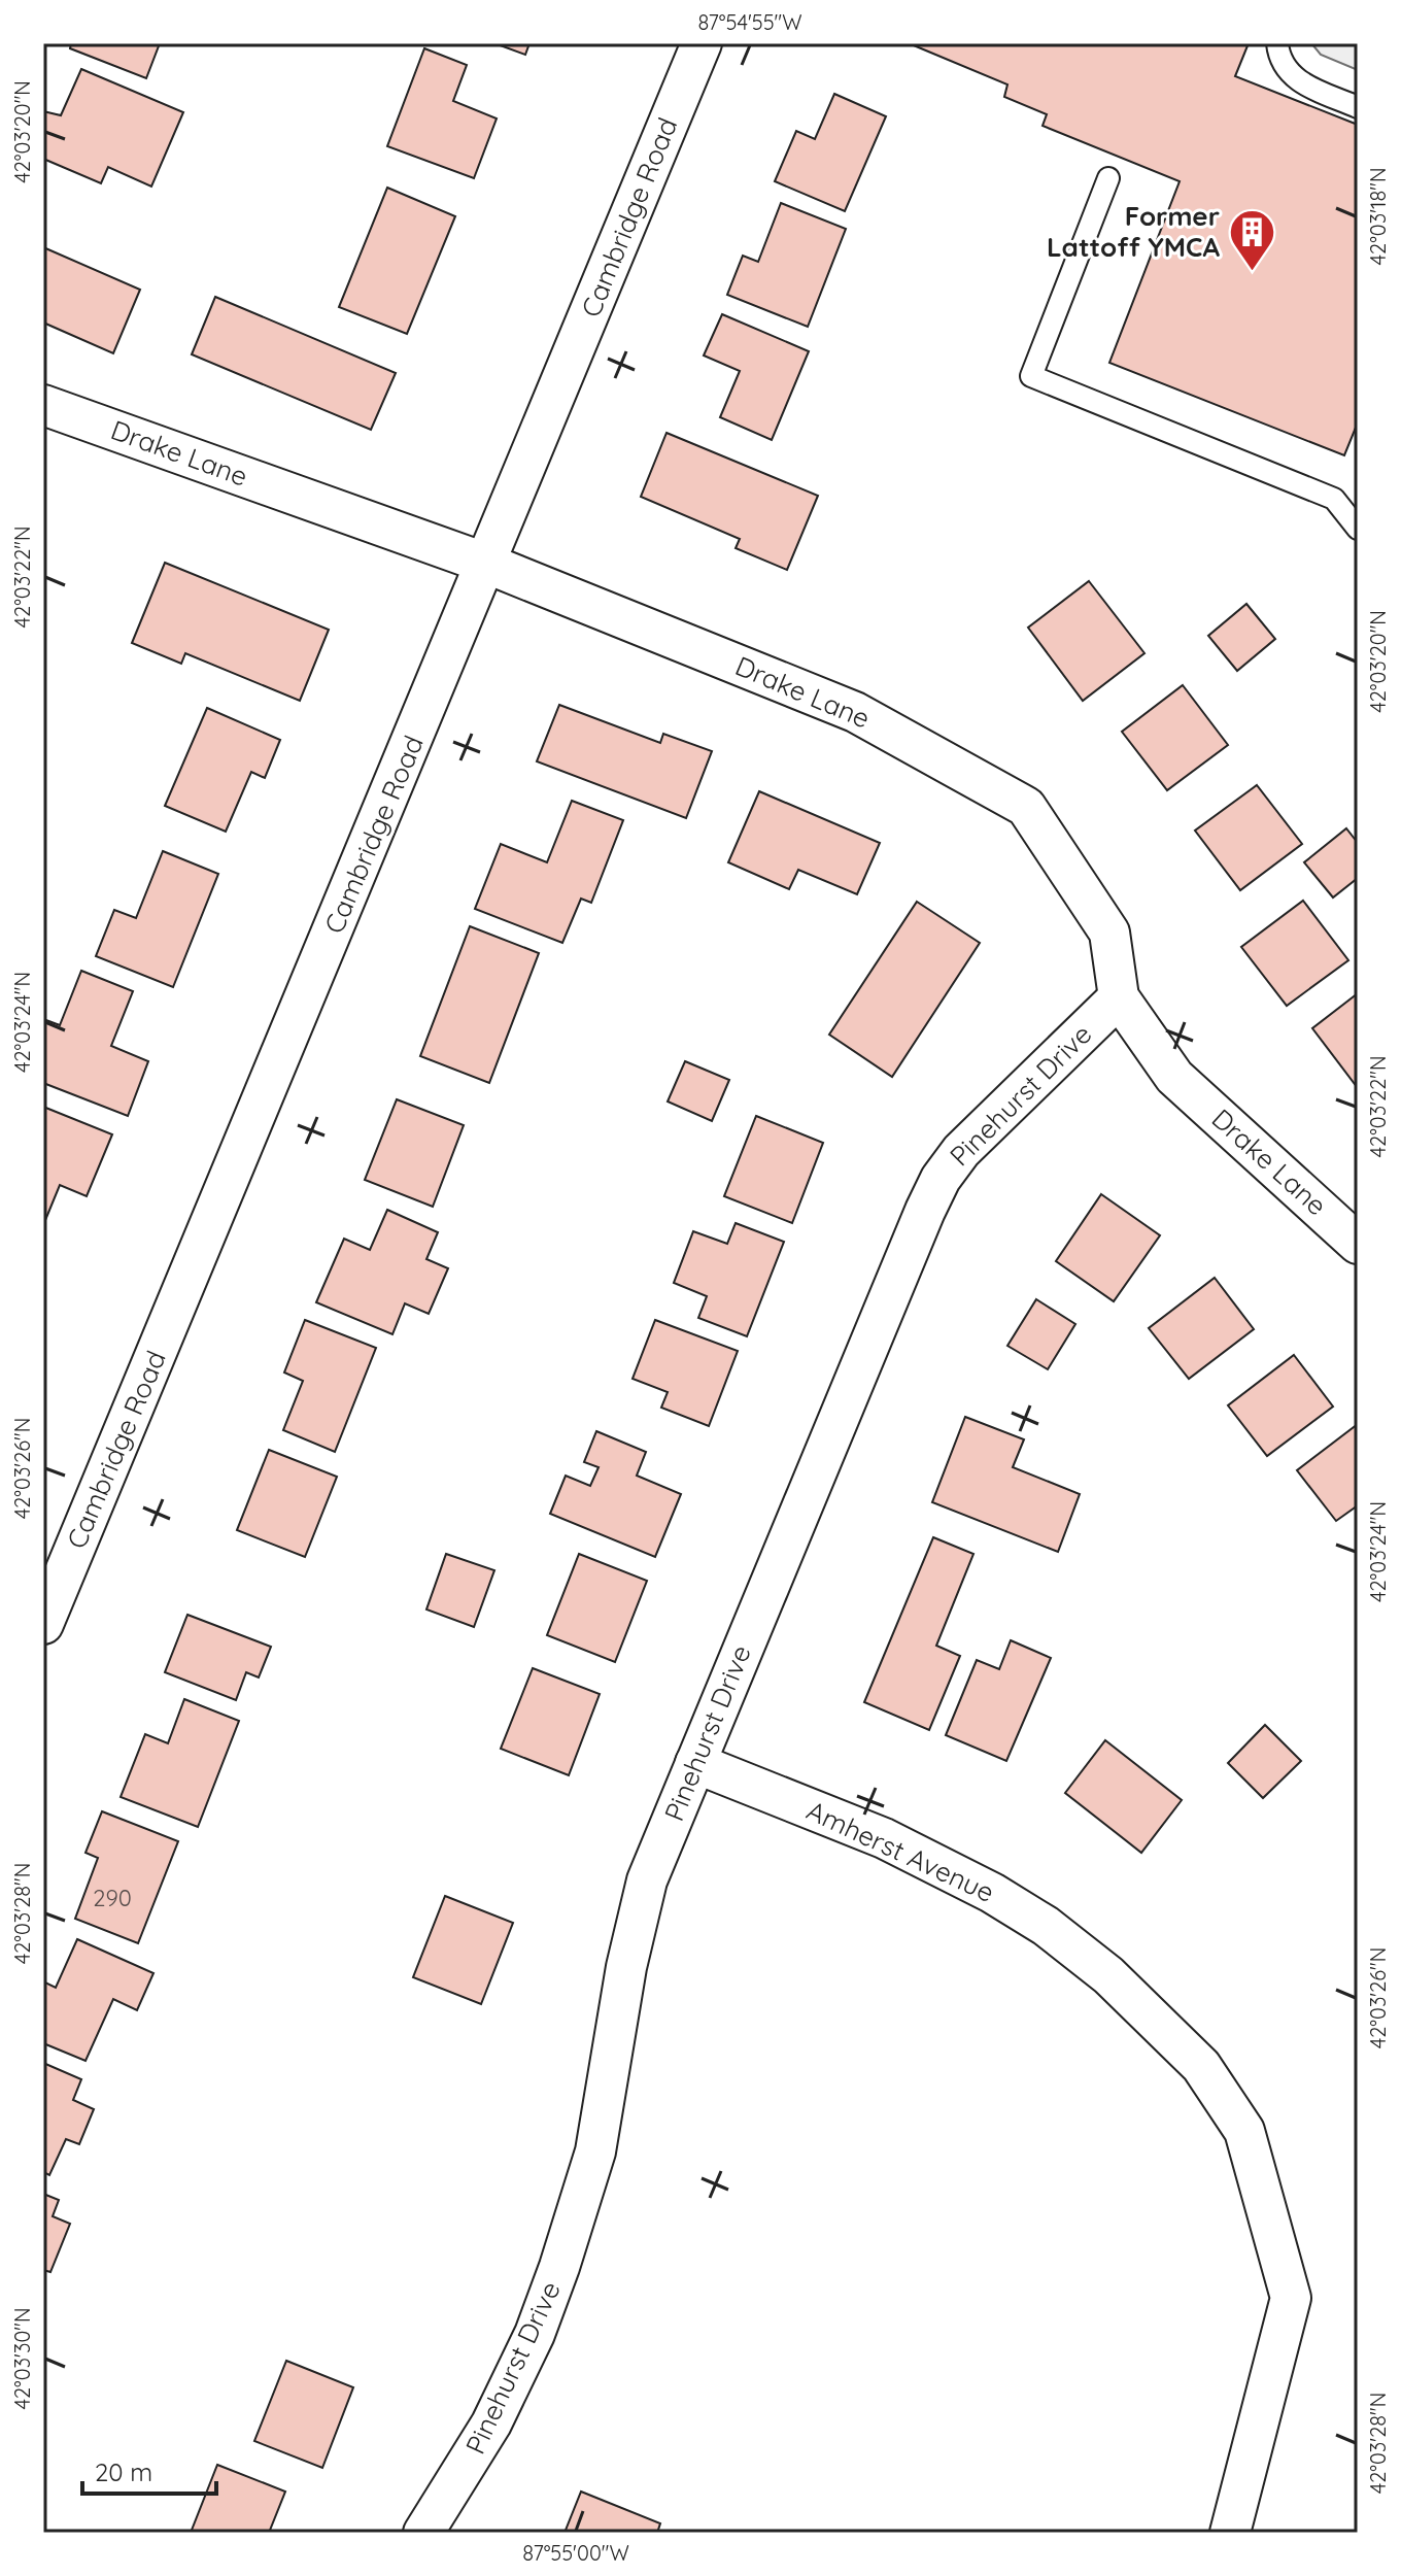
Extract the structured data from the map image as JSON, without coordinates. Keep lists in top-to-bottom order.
{
  "streets": {
    "street": [
      "Cambridge Road",
      "Drake Lane",
      "Pinehurst Drive",
      "Amherst Avenue"
    ]
  },
  "crossings": [
    ["Cambridge Road", "Drake Lane"],
    ["Drake Lane", "Pinehurst Drive"],
    ["Pinehurst Drive", "Amherst Avenue"]
  ],
  "places": {
    "building": ["Former Lattoff YMCA"]
  },
  "house_numbers": ["290"],
  "scale_bar": "20 m",
  "coordinates": [
    "87°54'55\"W",
    "42°03'20\"N",
    "42°03'18\"N",
    "42°03'22\"N",
    "42°03'24\"N",
    "42°03'26\"N",
    "42°03'28\"N",
    "42°03'30\"N",
    "87°55'00\"W"
  ]
}
